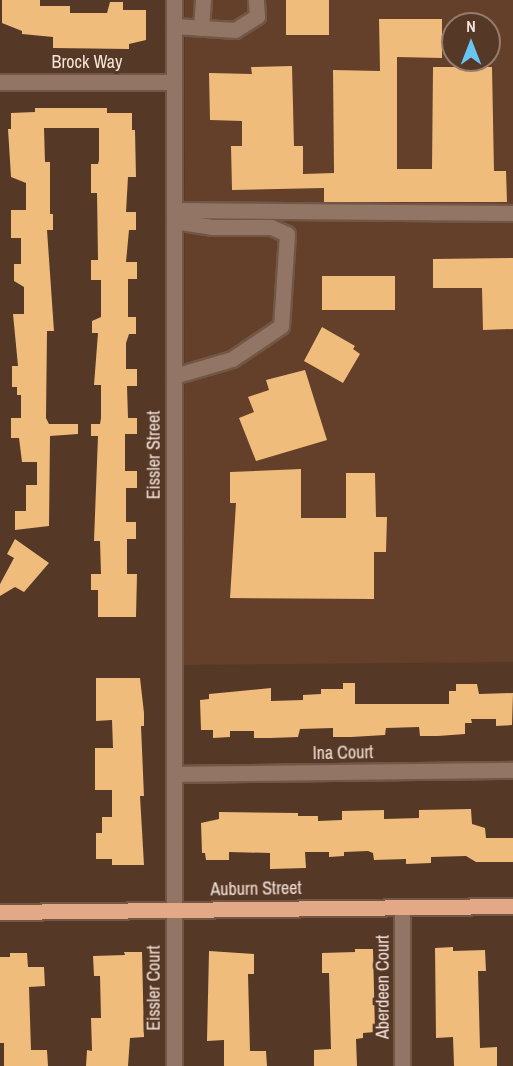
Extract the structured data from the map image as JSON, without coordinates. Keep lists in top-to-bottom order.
{
  "streets": {
    "main road": ["Auburn Street"],
    "street": [
      "Brock Way",
      "Eissler Street",
      "Ina Court",
      "Aberdeen Court",
      "Eissler Court"
    ]
  },
  "crossings": [
    ["Brock Way", "Eissler Street"],
    ["Eissler Street", "Ina Court"],
    ["Eissler Street", "Auburn Street"],
    ["Eissler Street", "Eissler Court"],
    ["Auburn Street", "Aberdeen Court"],
    ["Auburn Street", "Eissler Court"]
  ],
  "north": "top"
}
